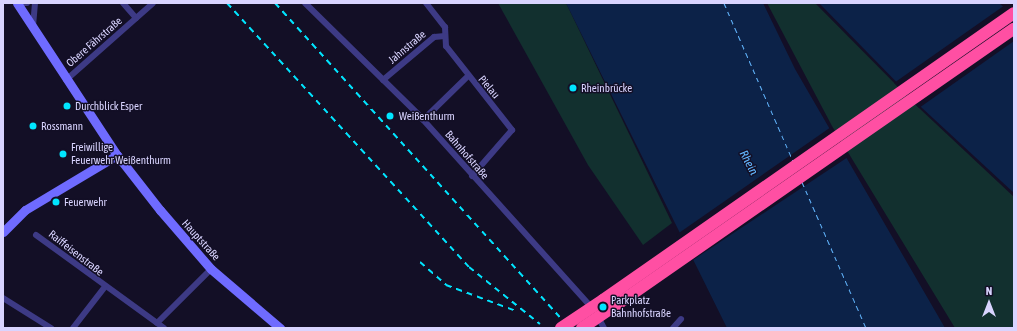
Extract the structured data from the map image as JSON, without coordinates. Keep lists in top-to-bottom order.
{
  "streets": {
    "main road": ["Hauptstraße"],
    "street": [
      "Obere Fährstraße",
      "Jahnstraße",
      "Pielau",
      "Bahnhofstraße",
      "Raiffeisenstraße"
    ]
  },
  "crossings": [
    ["Obere Fährstraße", "Hauptstraße"],
    ["Jahnstraße", "Pielau"],
    ["Jahnstraße", "Bahnhofstraße"],
    ["Pielau", "Bahnhofstraße"]
  ],
  "water": ["Rhein"],
  "places": [
    "Rheinbrücke",
    "Durchblick Esper",
    "Weißenthurm",
    "Rossmann",
    "Freiwillige Feuerwehr Weißenthurm",
    "Feuerwehr",
    "Parkplatz Bahnhofstraße"
  ],
  "north": "top"
}
